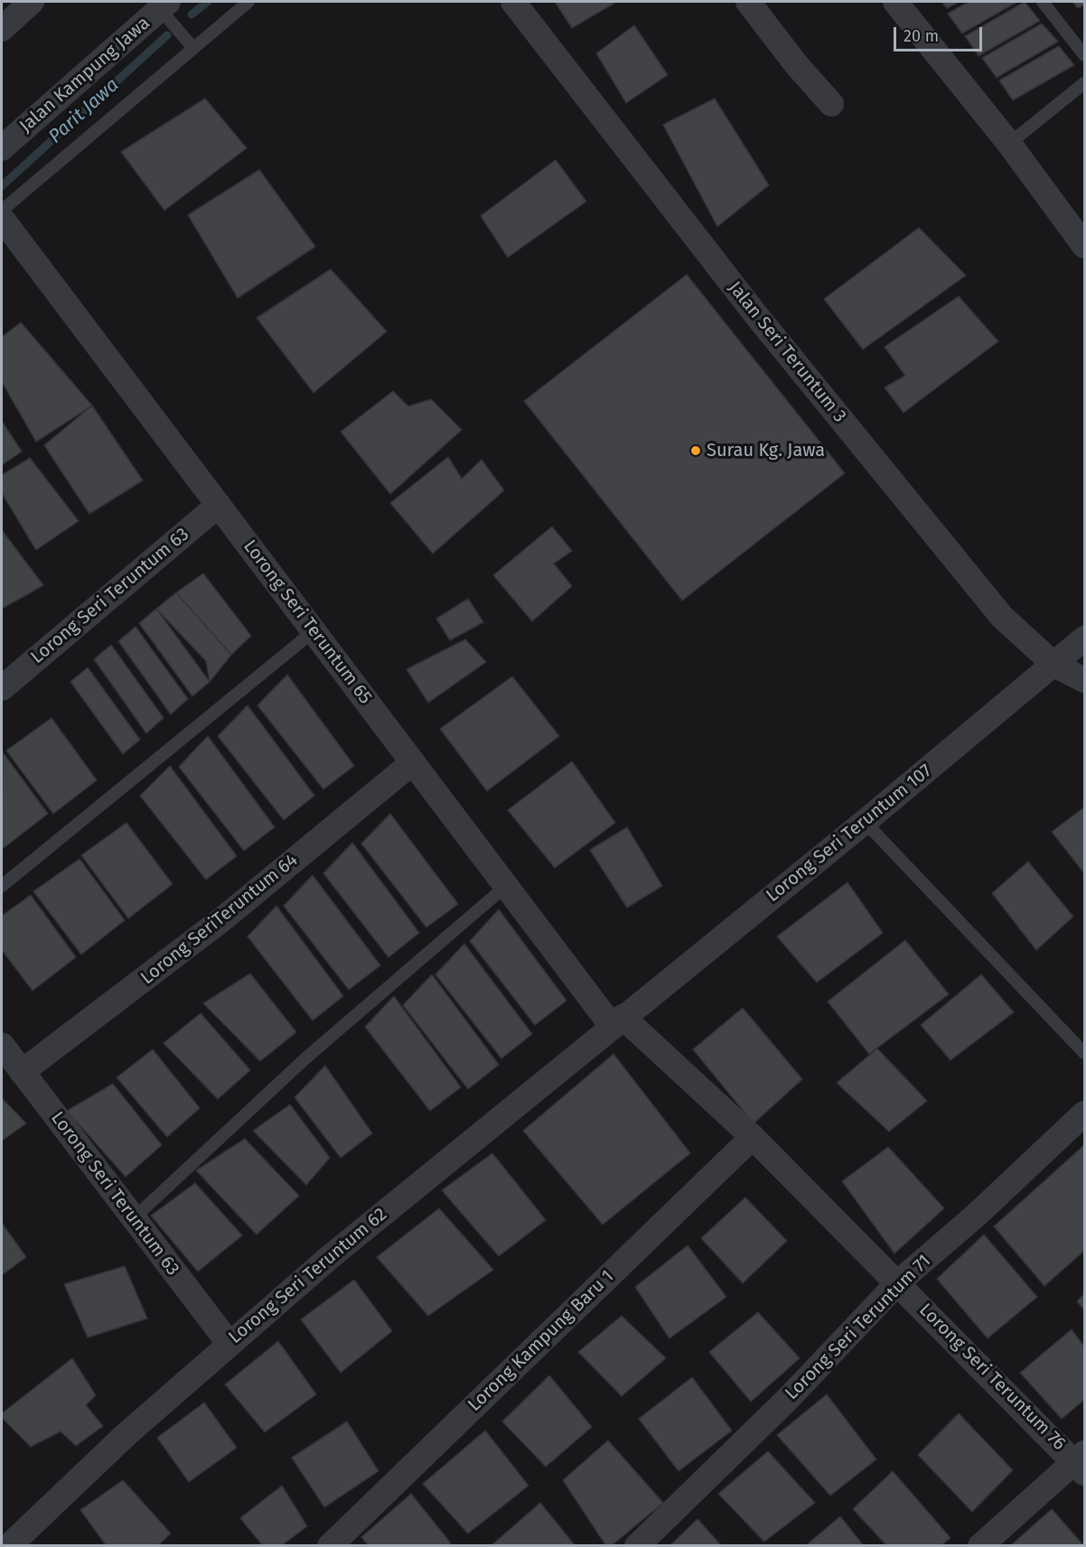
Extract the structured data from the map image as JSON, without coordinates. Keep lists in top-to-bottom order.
{
  "streets": {
    "street": [
      "Jalan Kampung Jawa",
      "Jalan Seri Teruntum 3",
      "Lorong Seri Teruntum 63",
      "Lorong Seri Teruntum 65",
      "Lorong Seri Teruntum 107",
      "Lorong SeriTeruntum 64",
      "Lorong Seri Teruntum 62",
      "Lorong Seri Teruntum 71",
      "Lorong Kampung Baru 1",
      "Lorong Seri Teruntum 76"
    ]
  },
  "crossings": [
    ["Jalan Seri Teruntum 3", "Lorong Seri Teruntum 107"],
    ["Lorong Seri Teruntum 63", "Lorong Seri Teruntum 65"],
    ["Lorong Seri Teruntum 63", "Lorong SeriTeruntum 64"],
    ["Lorong Seri Teruntum 63", "Lorong Seri Teruntum 62"],
    ["Lorong Seri Teruntum 65", "Lorong Seri Teruntum 107"],
    ["Lorong Seri Teruntum 65", "Lorong SeriTeruntum 64"],
    ["Lorong Seri Teruntum 65", "Lorong Seri Teruntum 62"],
    ["Lorong Seri Teruntum 65", "Lorong Kampung Baru 1"],
    ["Lorong Seri Teruntum 65", "Lorong Seri Teruntum 76"],
    ["Lorong Seri Teruntum 107", "Lorong Seri Teruntum 62"],
    ["Lorong Seri Teruntum 71", "Lorong Seri Teruntum 76"],
    ["Lorong Kampung Baru 1", "Lorong Seri Teruntum 76"]
  ],
  "water": ["Parit Jawa"],
  "places": ["Surau Kg. Jawa"],
  "scale_bar": "20 m"
}
